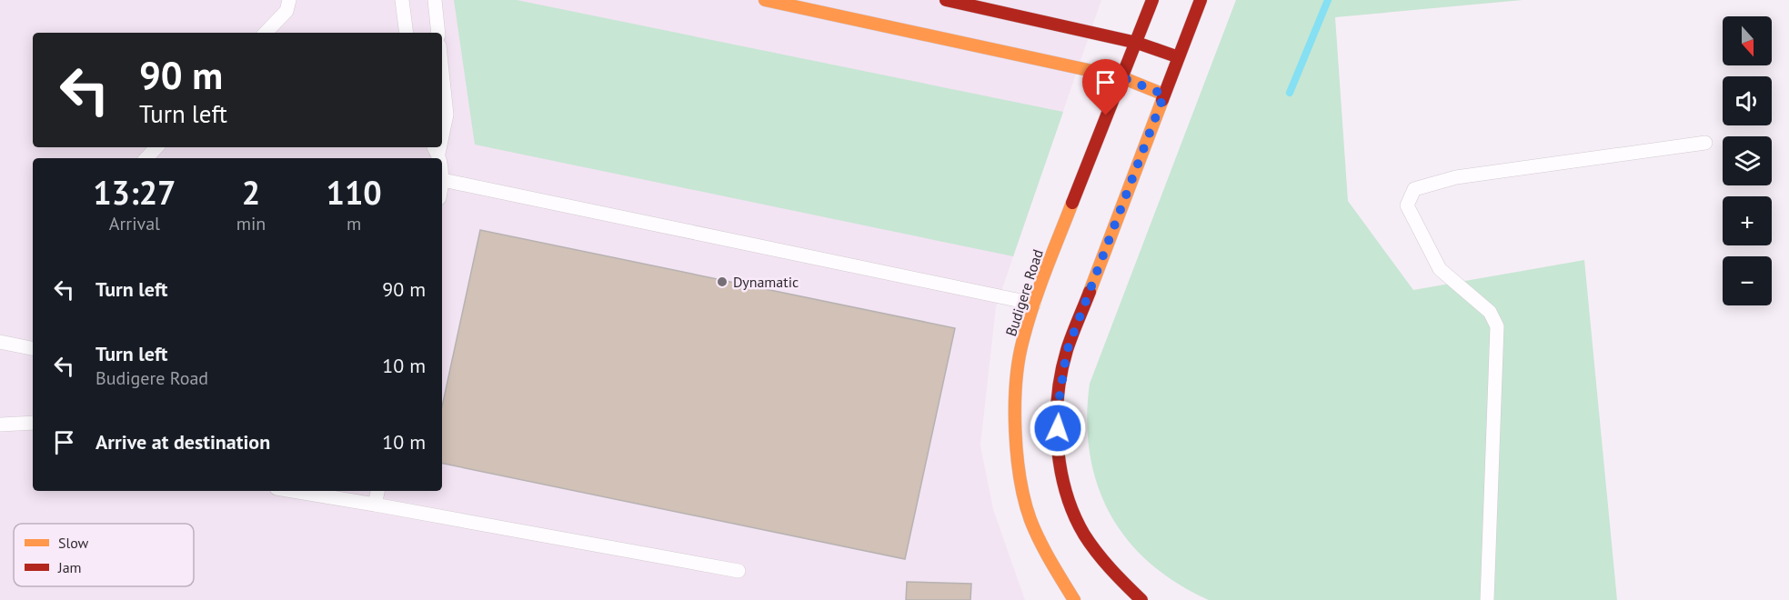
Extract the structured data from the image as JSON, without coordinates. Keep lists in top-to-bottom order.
{
  "streets": {
    "main road": ["Budigere Road"]
  },
  "places": ["Dynamatic"],
  "legend": ["Slow", "Jam"],
  "north": "bottom",
  "page": {
    "map_buttons": ["+", "−"],
    "turn": ["90 m", "Turn left"],
    "eta": [
      "13:27",
      "Arrival",
      "2",
      "min",
      "110",
      "m"
    ],
    "list": [
      {
        "name": "Turn left",
        "value": "90 m"
      },
      {
        "name": "Turn left",
        "note": "Budigere Road",
        "value": "10 m"
      },
      {
        "name": "Arrive at destination",
        "value": "10 m"
      }
    ]
  }
}
